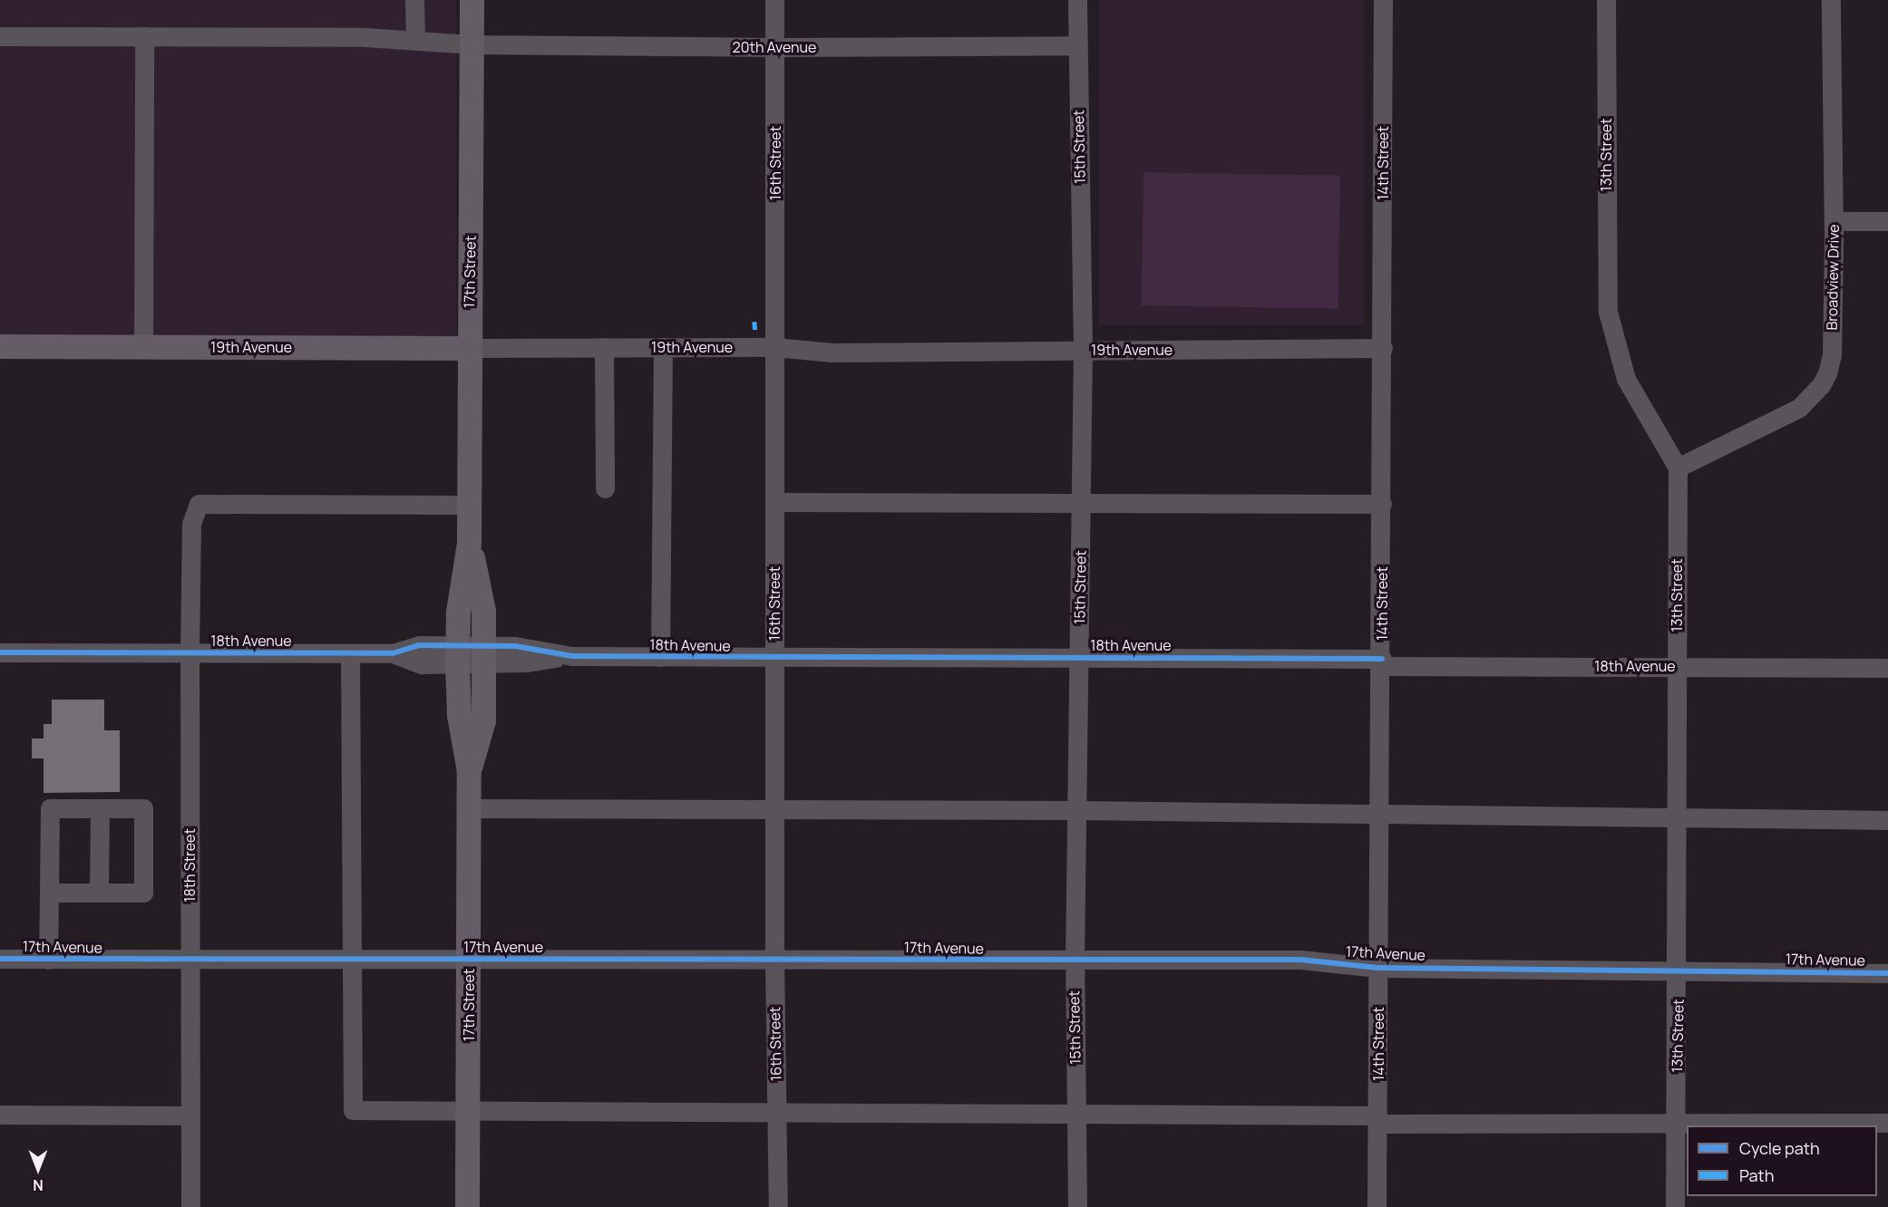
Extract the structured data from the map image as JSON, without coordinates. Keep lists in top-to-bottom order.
{
  "streets": {
    "main road": ["17th Street", "19th Avenue"],
    "street": [
      "20th Avenue",
      "15th Street",
      "13th Street",
      "16th Street",
      "14th Street",
      "Broadview Drive",
      "18th Avenue",
      "18th Street",
      "17th Avenue"
    ]
  },
  "crossings": [
    ["20th Avenue", "15th Street"],
    ["20th Avenue", "16th Street"],
    ["20th Avenue", "17th Street"],
    ["15th Street", "19th Avenue"],
    ["15th Street", "18th Avenue"],
    ["15th Street", "17th Avenue"],
    ["13th Street", "Broadview Drive"],
    ["13th Street", "18th Avenue"],
    ["13th Street", "17th Avenue"],
    ["16th Street", "19th Avenue"],
    ["16th Street", "18th Avenue"],
    ["16th Street", "17th Avenue"],
    ["14th Street", "19th Avenue"],
    ["14th Street", "18th Avenue"],
    ["14th Street", "17th Avenue"],
    ["17th Street", "19th Avenue"],
    ["17th Street", "18th Avenue"],
    ["17th Street", "18th Street"],
    ["17th Street", "17th Avenue"],
    ["18th Avenue", "18th Street"],
    ["18th Street", "17th Avenue"]
  ],
  "legend": ["Cycle path", "Path"],
  "north": "bottom"
}
